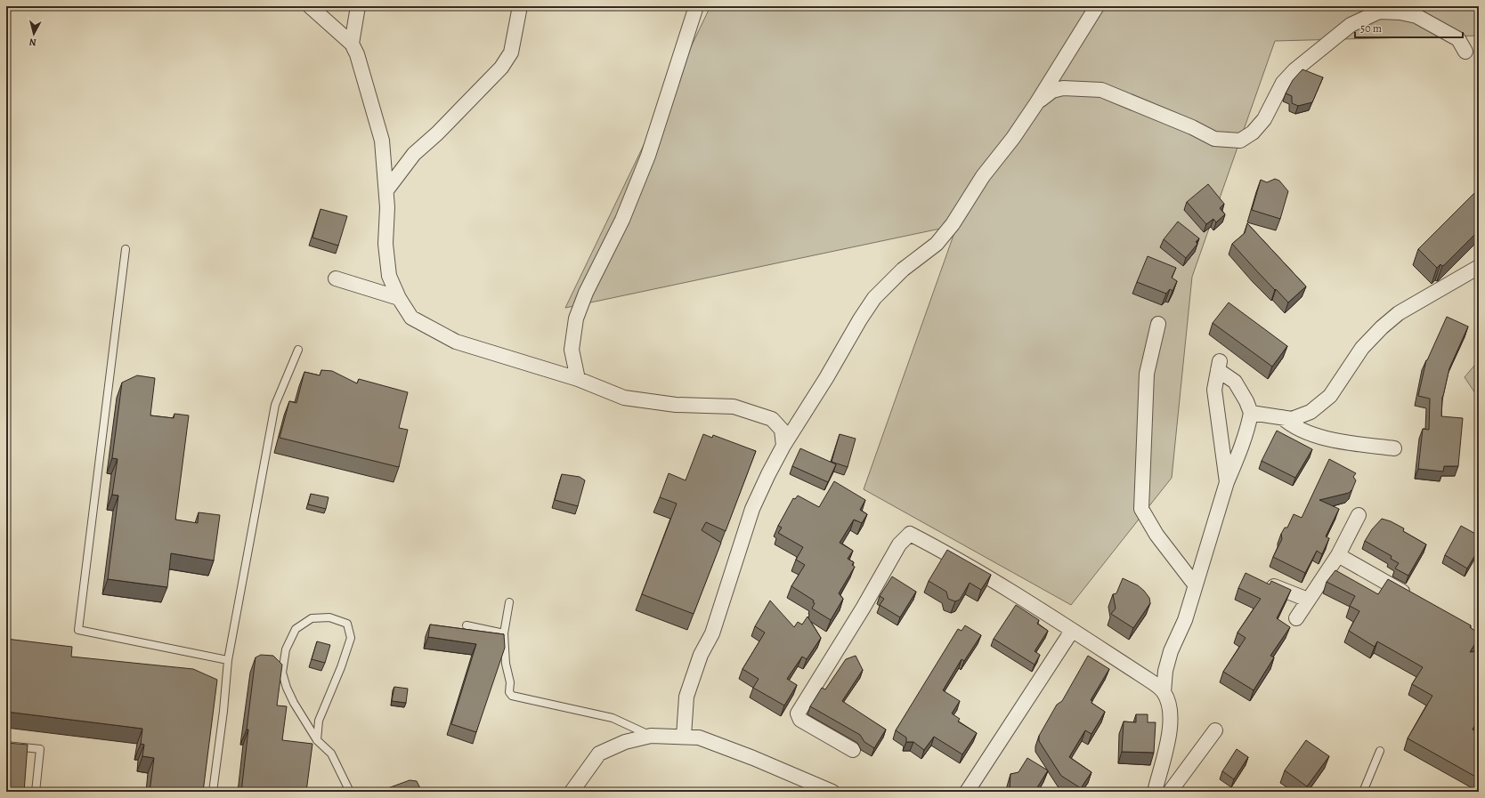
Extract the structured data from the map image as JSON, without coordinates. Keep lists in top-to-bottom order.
{
  "scale_bar": "50 m",
  "north": "bottom"
}
